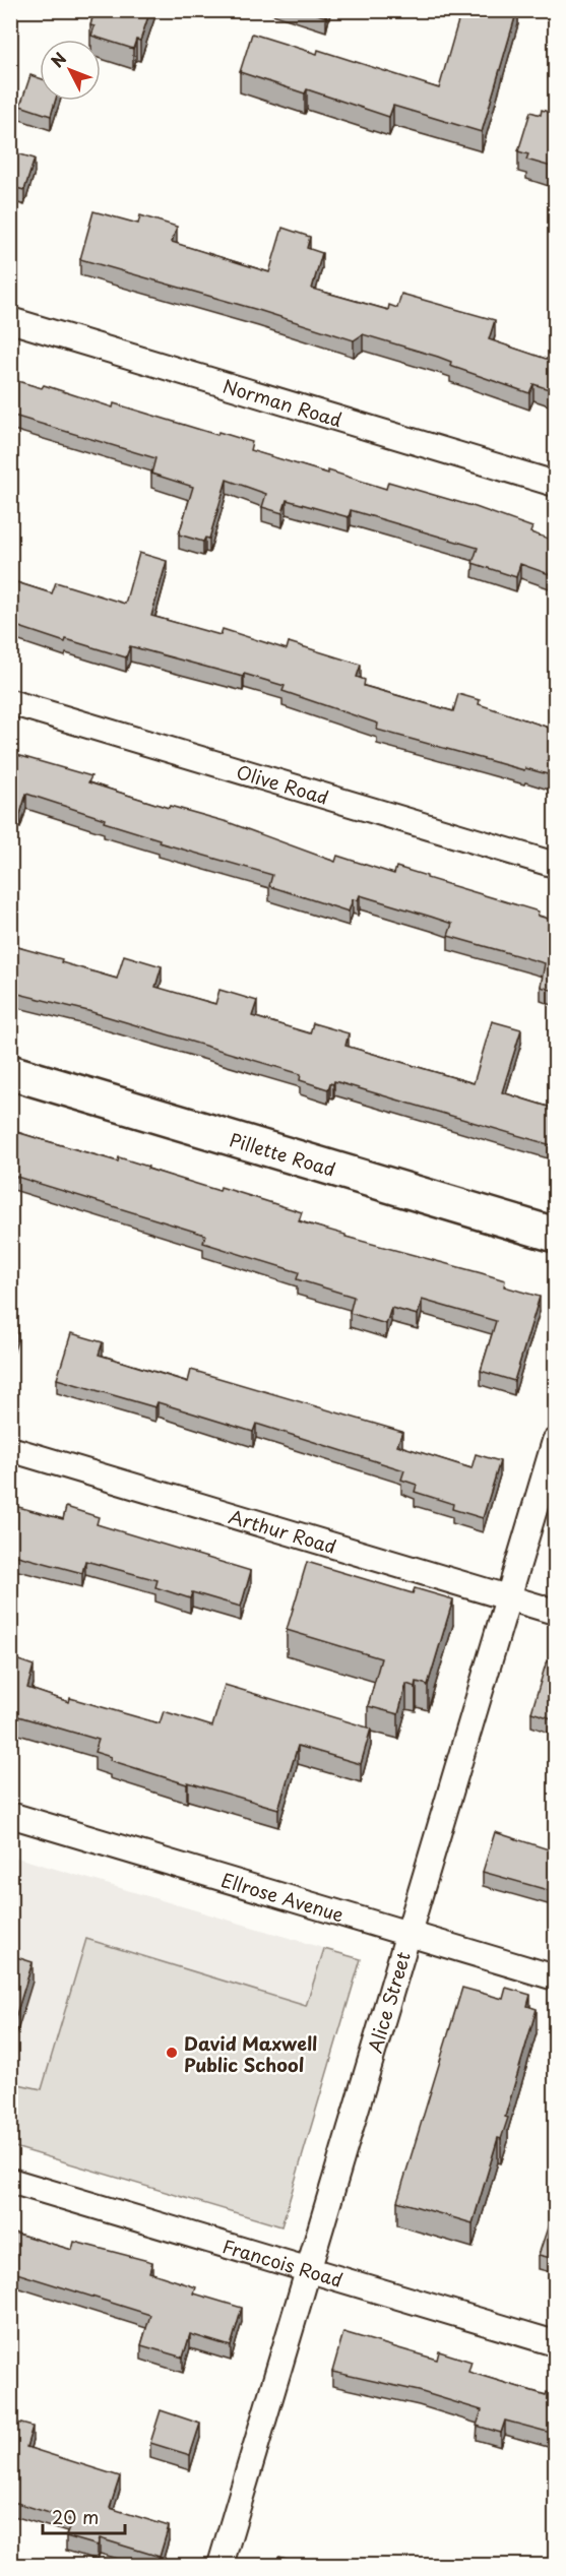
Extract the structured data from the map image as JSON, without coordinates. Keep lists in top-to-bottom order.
{
  "streets": {
    "street": [
      "Norman Road",
      "Olive Road",
      "Pillette Road",
      "Arthur Road",
      "Ellrose Avenue",
      "Alice Street",
      "Francois Road"
    ]
  },
  "crossings": [
    ["Arthur Road", "Alice Street"],
    ["Ellrose Avenue", "Alice Street"],
    ["Alice Street", "Francois Road"]
  ],
  "places": ["David Maxwell Public School"],
  "scale_bar": "20 m",
  "north": "top left"
}
